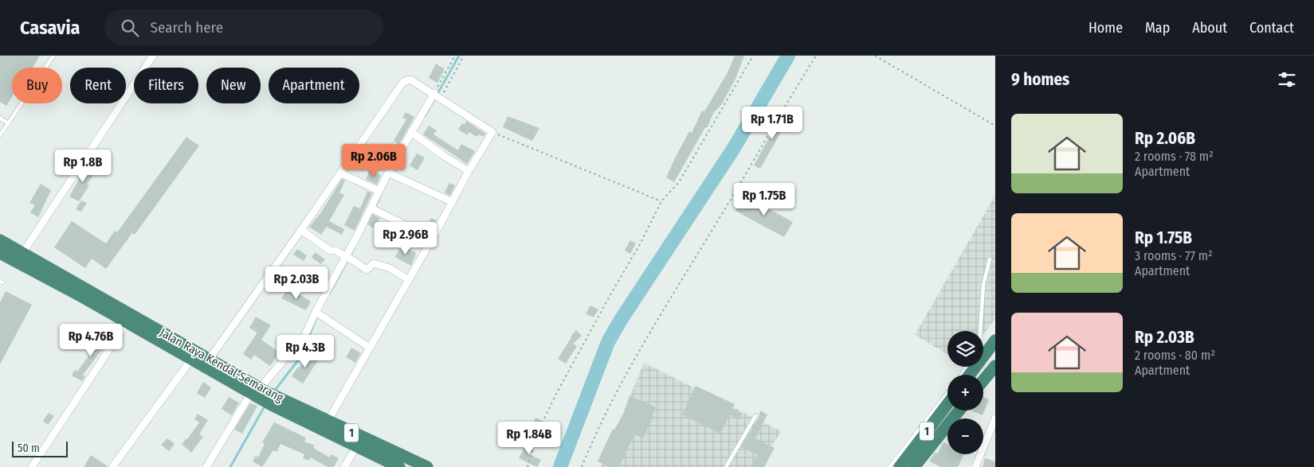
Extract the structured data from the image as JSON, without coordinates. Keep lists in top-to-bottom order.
{
  "streets": {
    "highway": ["Jalan Raya Kendal-Semarang", "1"]
  },
  "scale_bar": "50 m",
  "page": {
    "header": "Casavia",
    "search": "Search here",
    "nav": [
      "Home",
      "Map",
      "About",
      "Contact"
    ],
    "heading": "9 homes",
    "chip": [
      "Buy",
      "Rent",
      "Filters",
      "New",
      "Apartment"
    ],
    "list": [
      {
        "name": "Rp 2.06B",
        "note": "2 rooms · 78 m² · Apartment"
      },
      {
        "name": "Rp 1.75B",
        "note": "3 rooms · 77 m² · Apartment"
      },
      {
        "name": "Rp 2.03B",
        "note": "2 rooms · 80 m² · Apartment"
      }
    ],
    "price": [
      "Rp 1.71B",
      "Rp 2.06B",
      "Rp 1.8B",
      "Rp 1.75B",
      "Rp 2.96B",
      "Rp 2.03B",
      "Rp 4.76B",
      "Rp 4.3B",
      "Rp 1.84B"
    ],
    "map_buttons": ["+", "−"],
    "scale": "50 m"
  }
}
